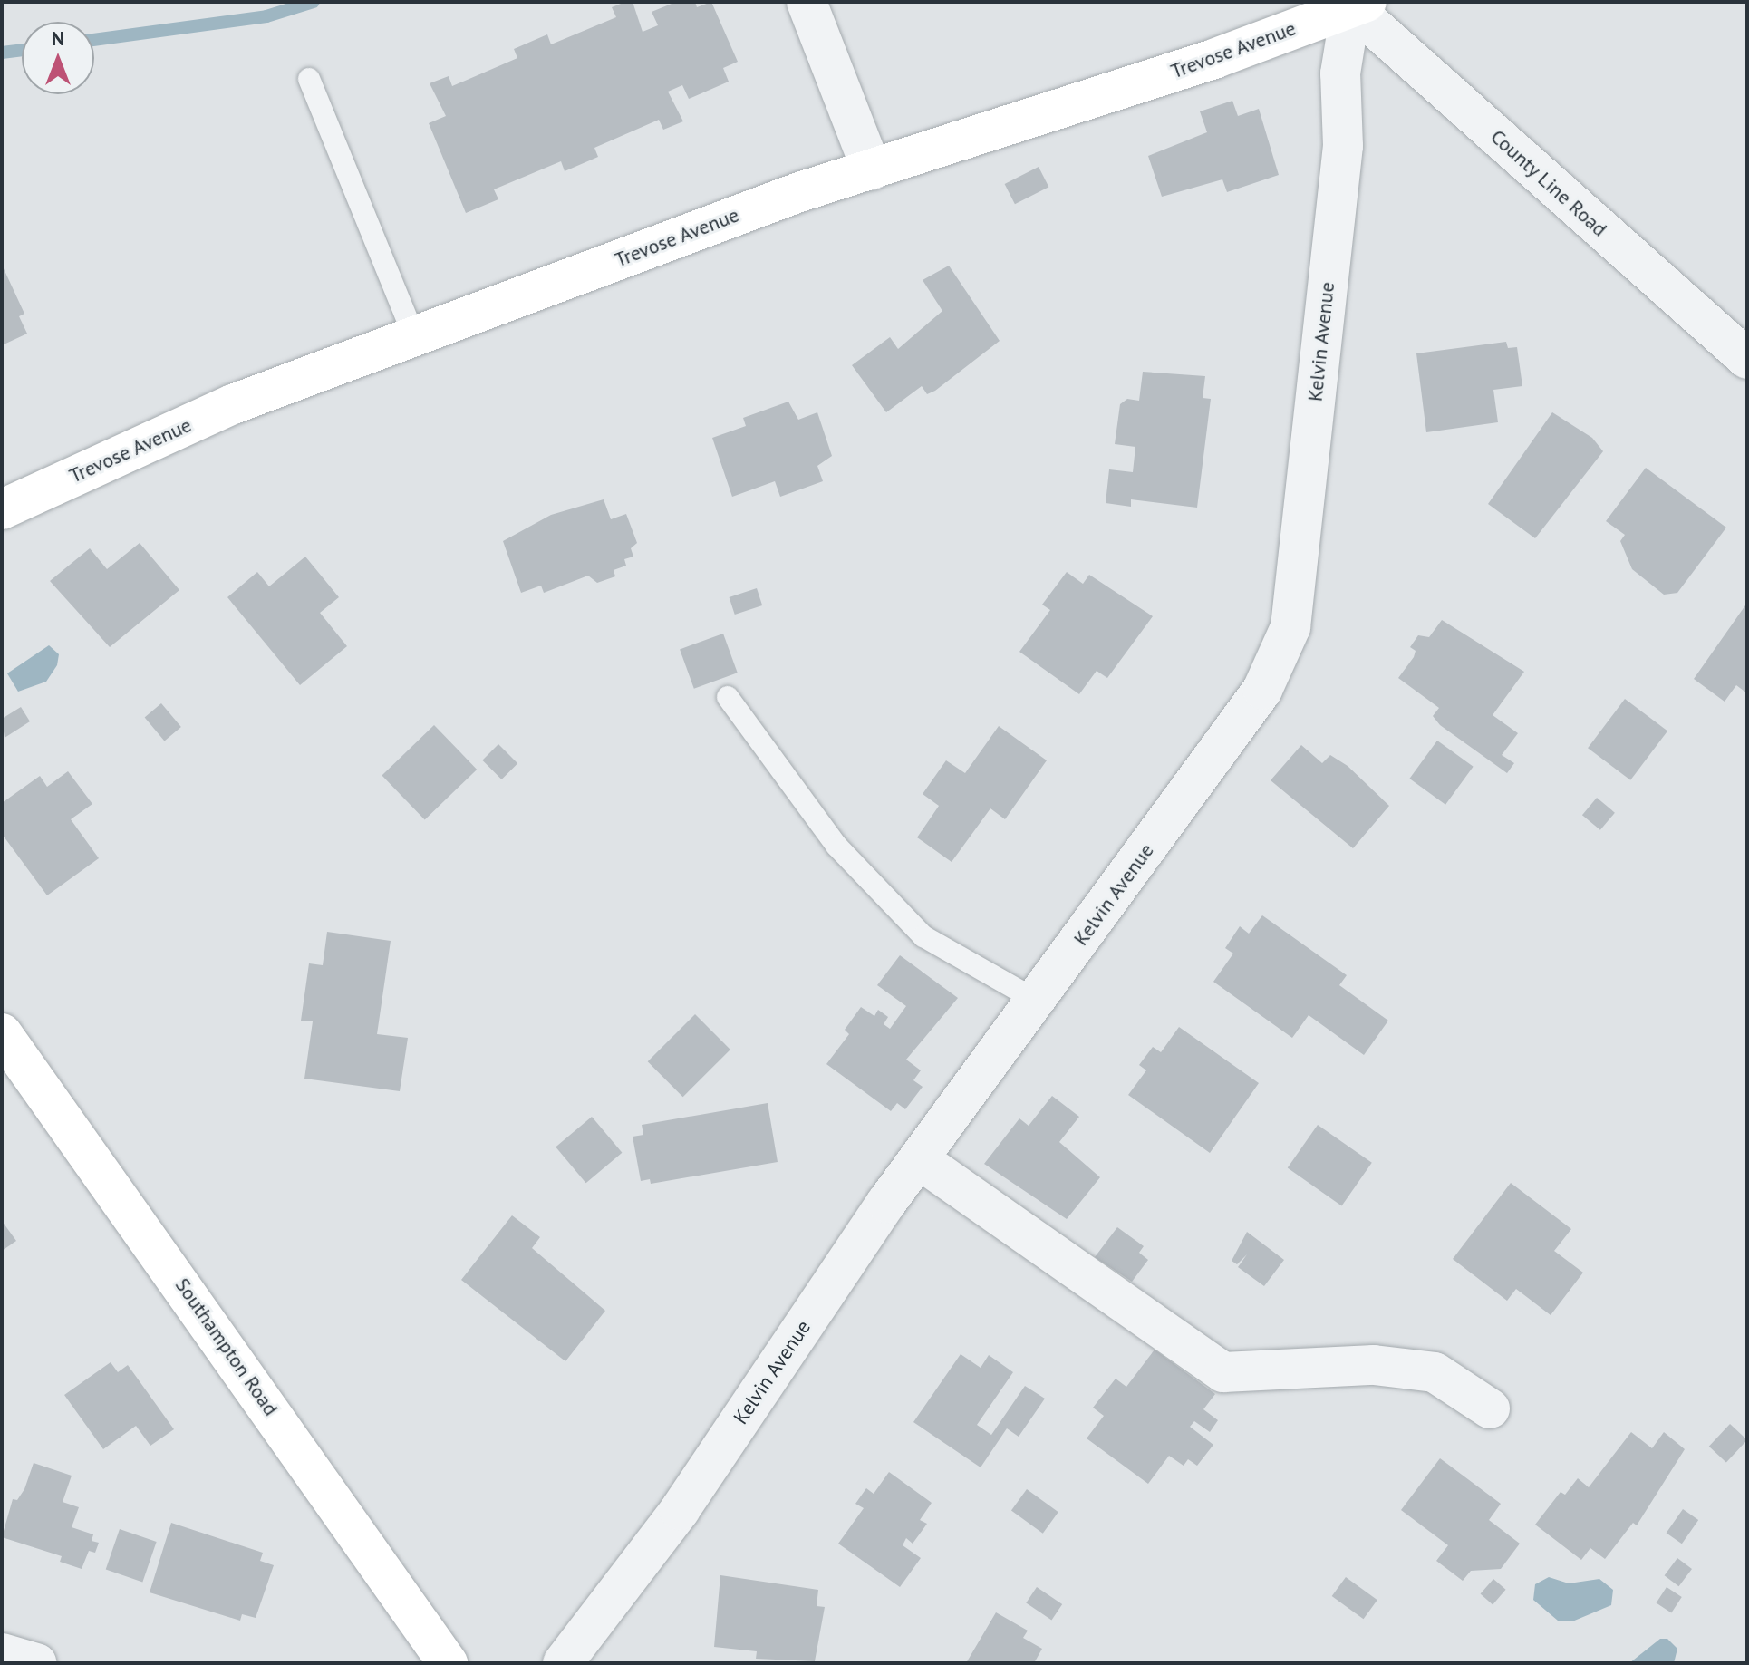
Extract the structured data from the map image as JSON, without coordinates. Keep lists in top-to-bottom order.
{
  "streets": {
    "street": [
      "Trevose Avenue",
      "County Line Road",
      "Kelvin Avenue",
      "Southampton Road"
    ]
  },
  "crossings": [
    ["Trevose Avenue", "County Line Road"],
    ["Trevose Avenue", "Kelvin Avenue"],
    ["County Line Road", "Kelvin Avenue"]
  ],
  "north": "top"
}
